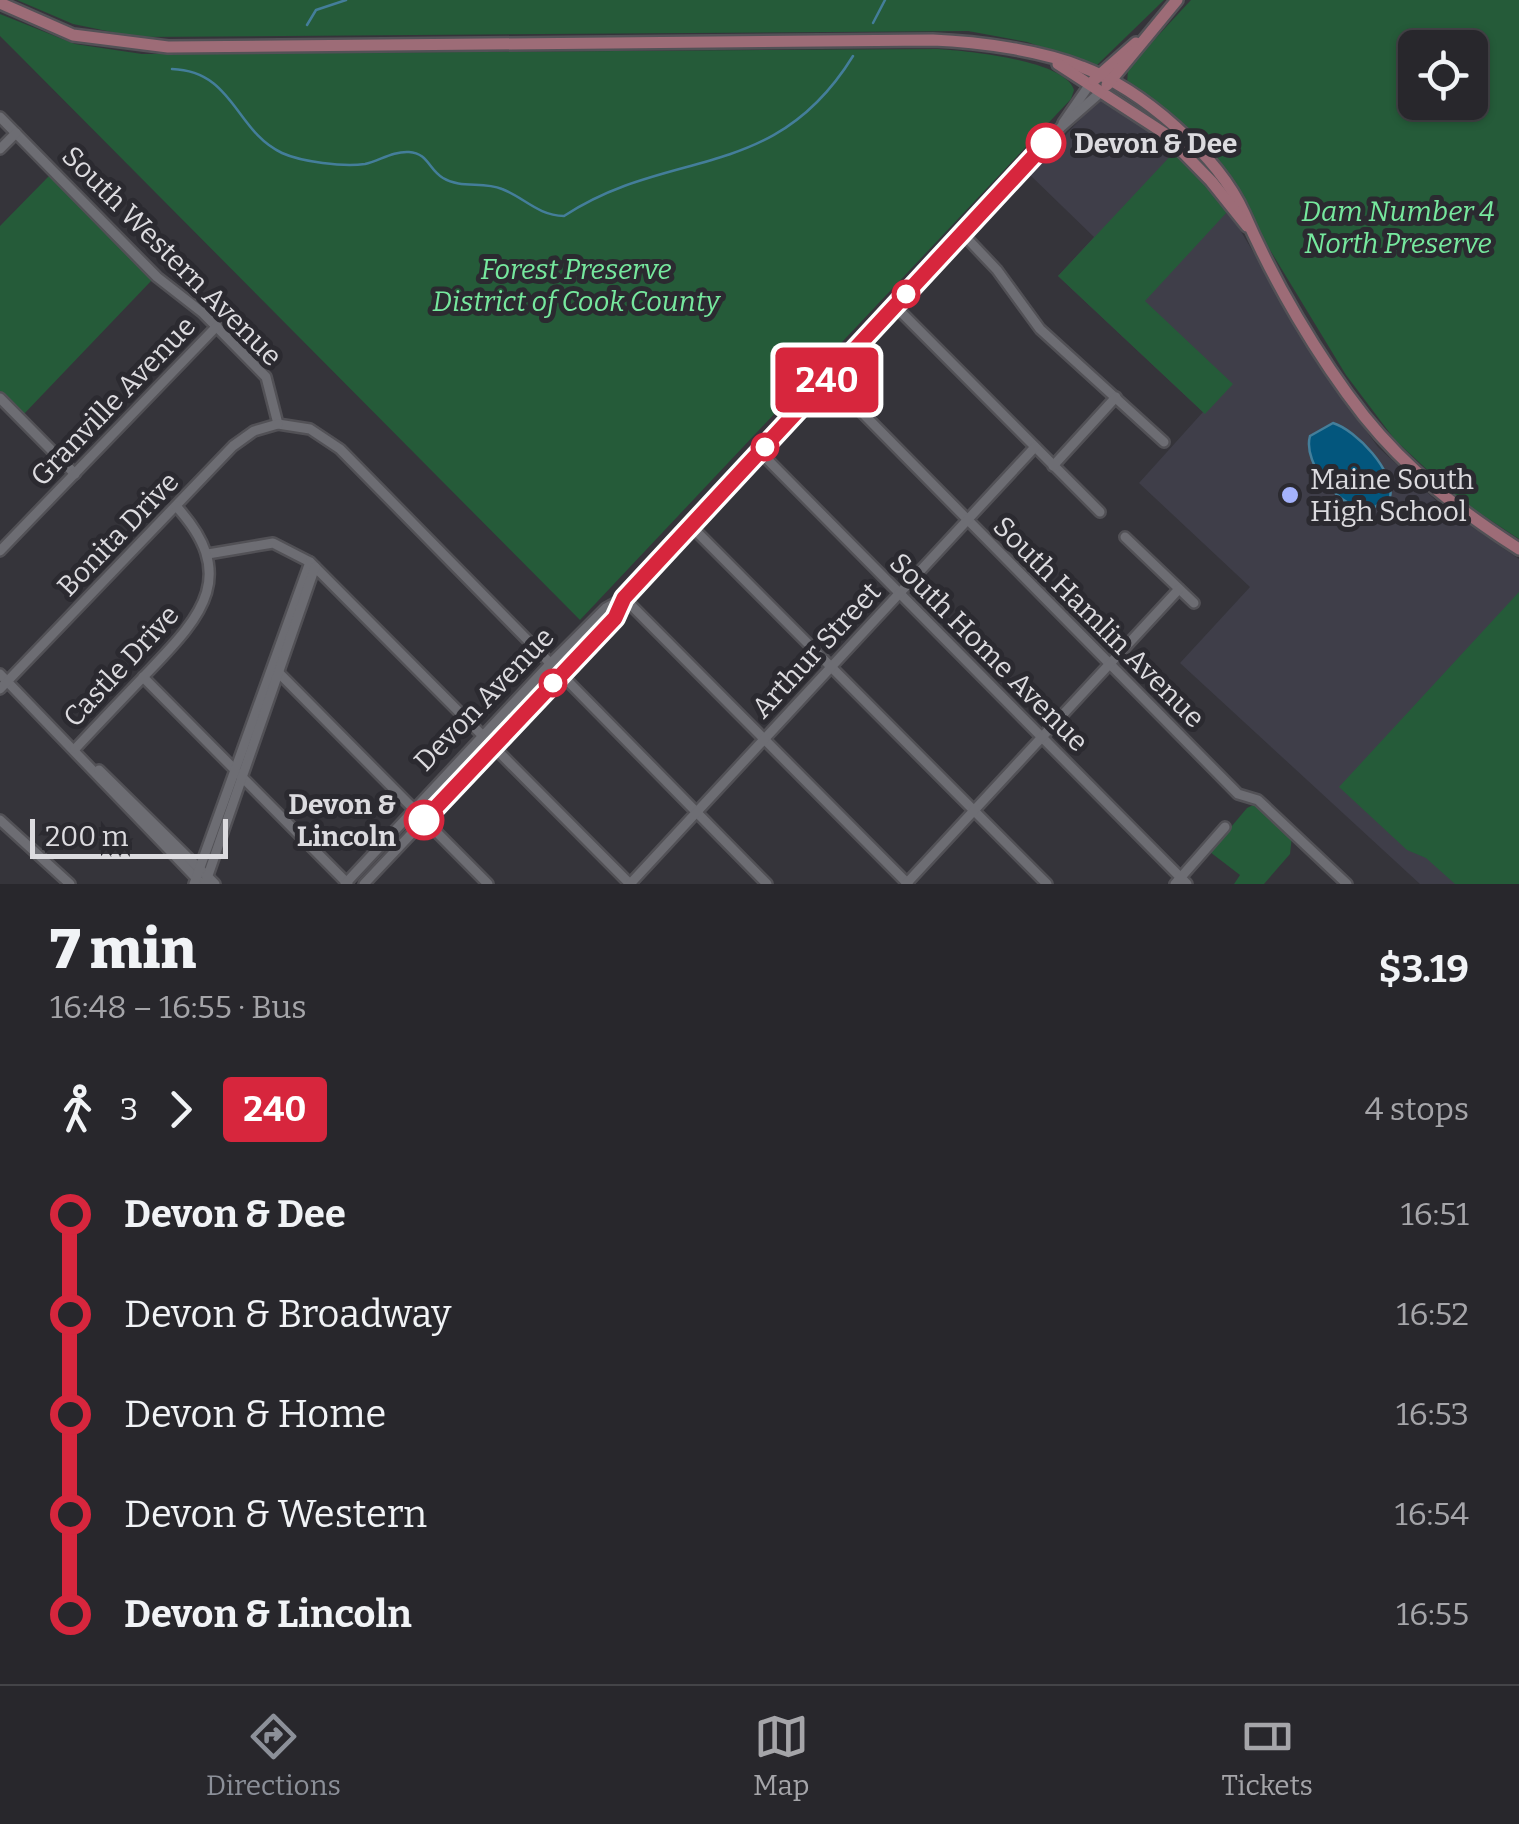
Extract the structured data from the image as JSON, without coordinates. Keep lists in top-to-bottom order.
{
  "streets": {
    "main road": ["Devon Avenue"],
    "street": [
      "South Western Avenue",
      "Granville Avenue",
      "Bonita Drive",
      "South Hamlin Avenue",
      "Arthur Street",
      "South Home Avenue",
      "Castle Drive"
    ]
  },
  "crossings": [
    ["South Western Avenue", "Granville Avenue"],
    ["South Western Avenue", "Bonita Drive"],
    ["South Hamlin Avenue", "Arthur Street"],
    ["South Hamlin Avenue", "Devon Avenue"],
    ["Arthur Street", "South Home Avenue"],
    ["South Home Avenue", "Devon Avenue"]
  ],
  "parks": ["Dam Number 4 North Preserve", "Forest Preserve District of Cook County"],
  "places": ["Devon & Dee", "Maine South High School", "Devon & Lincoln"],
  "lines": ["bus line 240"],
  "scale_bar": "200 m",
  "page": {
    "on_map": "240",
    "scale": "200 m",
    "heading": ["7 min", "16:48 – 16:55 · Bus", "$3.19"],
    "legs": ["3", "240", "4 stops"],
    "list": [
      {
        "name": "Devon & Dee",
        "value": "16:51"
      },
      {
        "name": "Devon & Broadway",
        "value": "16:52"
      },
      {
        "name": "Devon & Home",
        "value": "16:53"
      },
      {
        "name": "Devon & Western",
        "value": "16:54"
      },
      {
        "name": "Devon & Lincoln",
        "value": "16:55"
      }
    ],
    "tabs": ["Directions", "Map", "Tickets"]
  }
}
